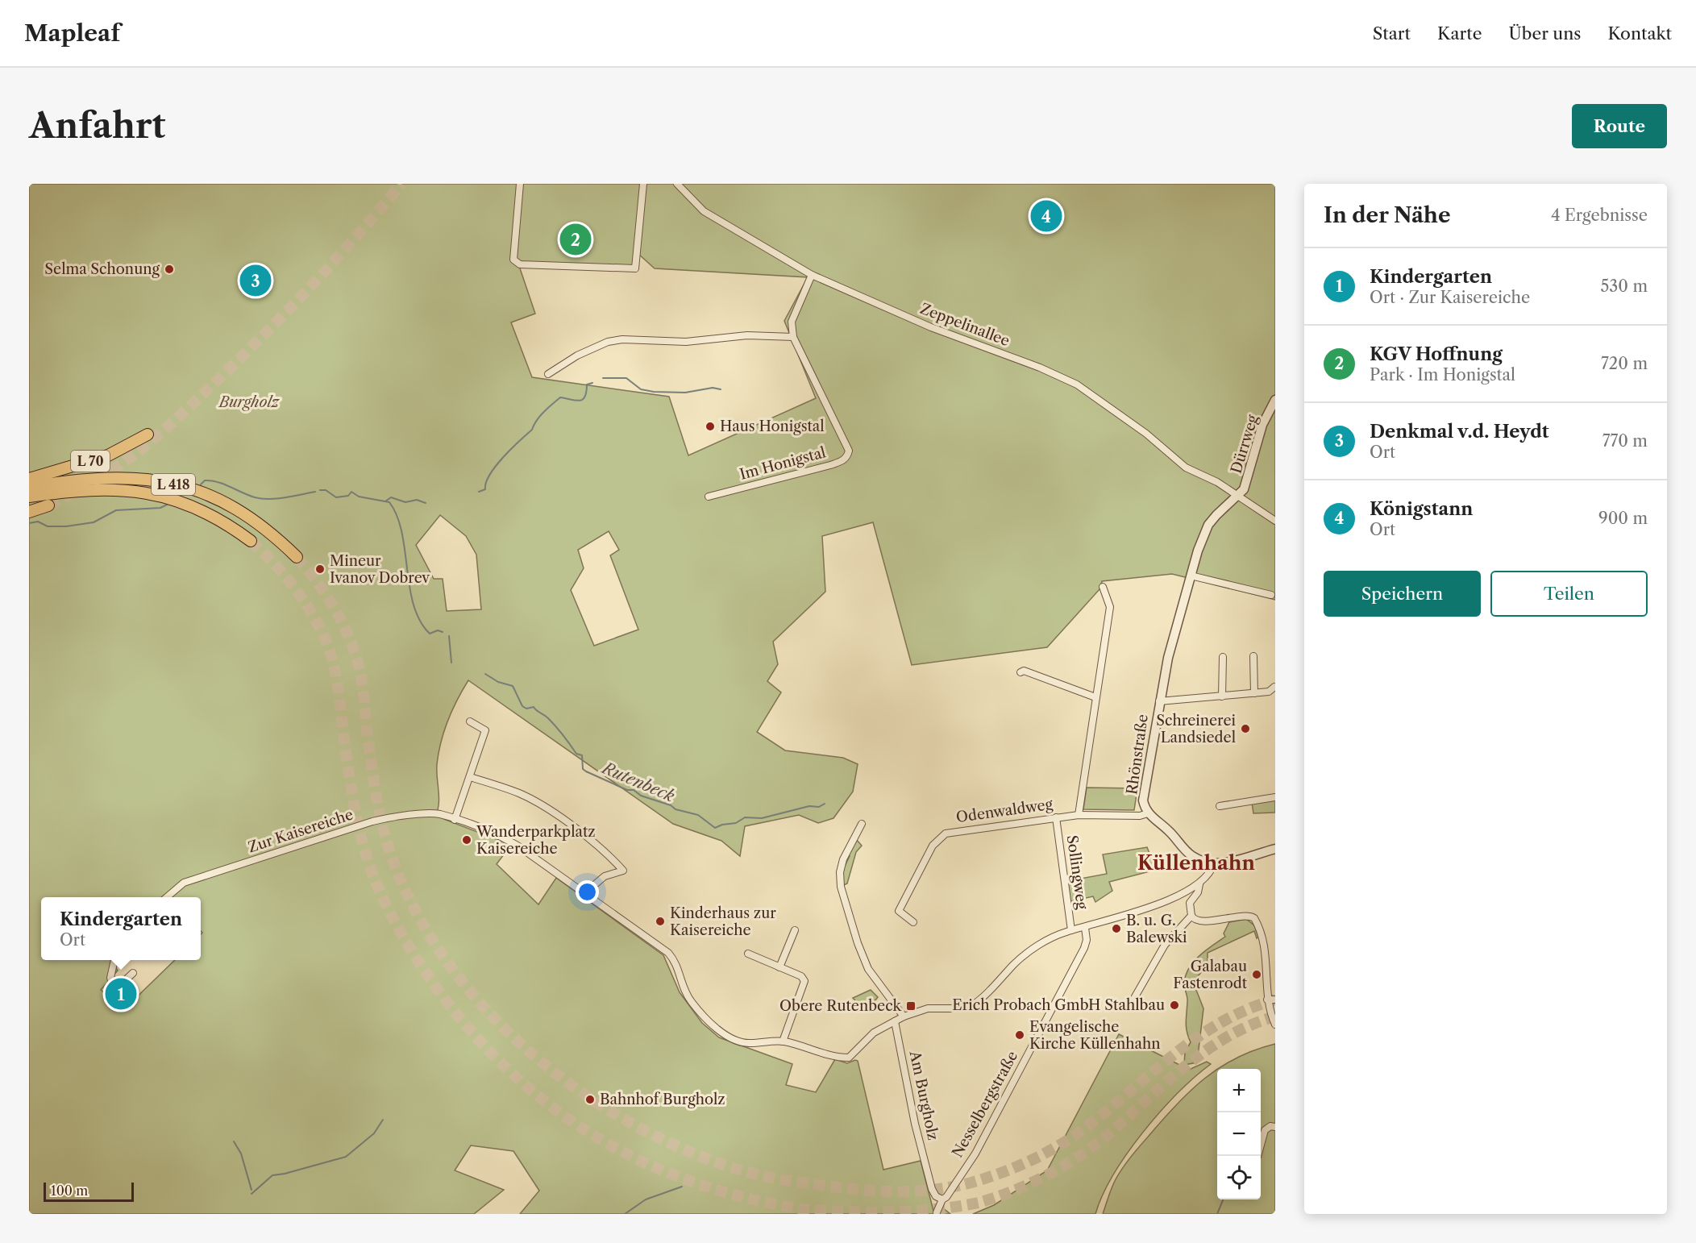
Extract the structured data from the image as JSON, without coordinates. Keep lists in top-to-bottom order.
{
  "streets": {
    "highway": ["L 70", "L 418"],
    "street": [
      "Zeppelinallee",
      "Dürrweg",
      "Im Honigstal",
      "Rhönstraße",
      "Odenwaldweg",
      "Zur Kaisereiche",
      "Sollingweg",
      "Am Burgholz",
      "Nesselbergstraße"
    ]
  },
  "crossings": [
    ["Zeppelinallee", "Dürrweg"],
    ["Zeppelinallee", "Rhönstraße"],
    ["Dürrweg", "Rhönstraße"],
    ["Rhönstraße", "Odenwaldweg"],
    ["Odenwaldweg", "Sollingweg"],
    ["Zur Kaisereiche", "Am Burgholz"],
    ["Am Burgholz", "Nesselbergstraße"]
  ],
  "districts": ["Küllenhahn"],
  "water": ["Rutenbeck"],
  "parks": ["Burgholz"],
  "places": {
    "other": [
      "Selma Schonung",
      "Haus Honigstal",
      "Mineur Ivanov Dobrev",
      "Schreinerei Landsiedel",
      "Wanderparkplatz Kaisereiche",
      "Kinderhaus zur Kaisereiche",
      "B. u. G. Balewski",
      "Galabau Fastenrodt",
      "Erich Probach GmbH Stahlbau",
      "Evangelische Kirche Küllenhahn",
      "Bahnhof Burgholz"
    ],
    "transit": ["Obere Rutenbeck"]
  },
  "scale_bar": "100 m",
  "page": {
    "header": "Mapleaf",
    "nav": [
      "Start",
      "Karte",
      "Über uns",
      "Kontakt"
    ],
    "buttons": [
      "Route",
      ["Speichern", "Teilen"]
    ],
    "title": "Anfahrt",
    "heading": ["In der Nähe", "4 Ergebnisse"],
    "pins": [
      "4",
      "2",
      "3",
      "1"
    ],
    "list": [
      {
        "mark": "1",
        "name": "Kindergarten",
        "note": "Ort · Zur Kaisereiche",
        "value": "530 m"
      },
      {
        "mark": "2",
        "name": "KGV Hoffnung",
        "note": "Park · Im Honigstal",
        "value": "720 m"
      },
      {
        "mark": "3",
        "name": "Denkmal v.d. Heydt",
        "note": "Ort",
        "value": "770 m"
      },
      {
        "mark": "4",
        "name": "Königstann",
        "note": "Ort",
        "value": "900 m"
      }
    ],
    "popup": ["Kindergarten", "Ort"],
    "map_buttons": ["+", "−"],
    "scale": "100 m"
  }
}
